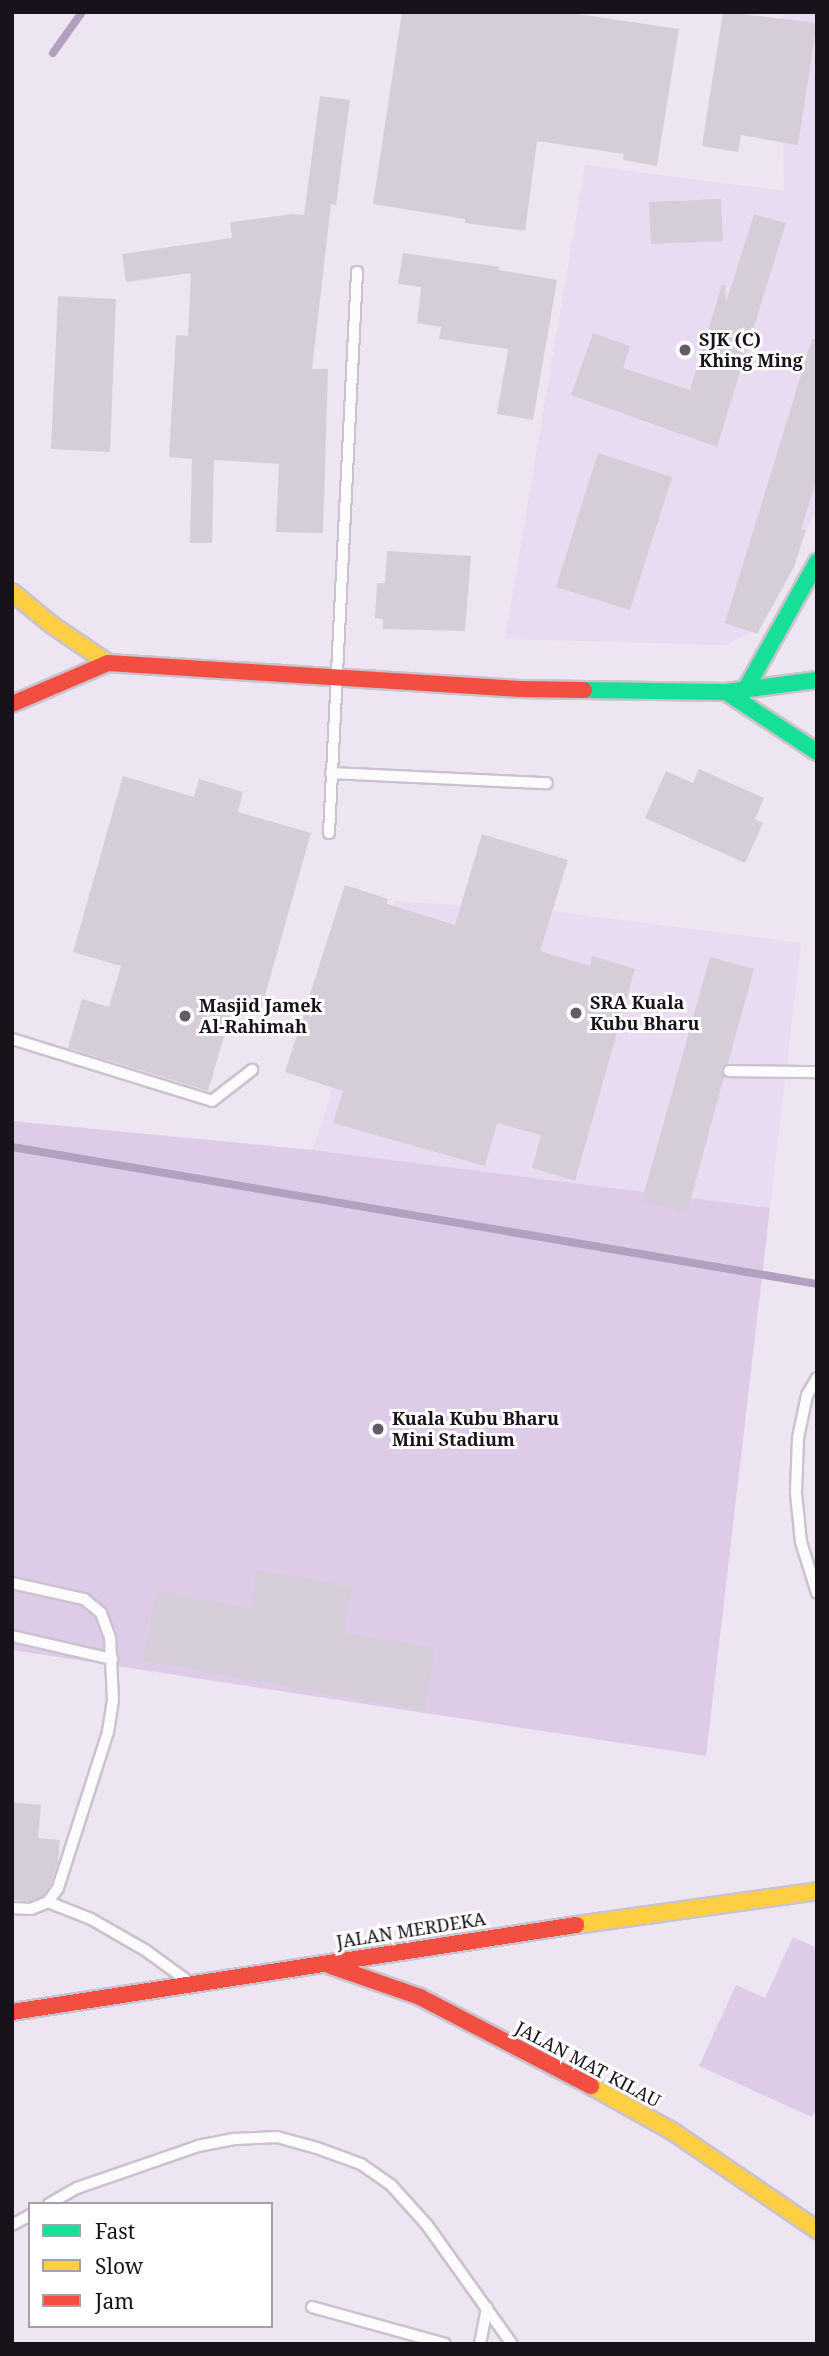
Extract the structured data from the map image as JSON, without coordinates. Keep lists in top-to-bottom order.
{
  "streets": {
    "street": ["JALAN MERDEKA", "JALAN MAT KILAU"]
  },
  "crossings": [
    ["JALAN MERDEKA", "JALAN MAT KILAU"]
  ],
  "places": [
    "SJK (C) Khing Ming",
    "SRA Kuala Kubu Bharu",
    "Masjid Jamek Al-Rahimah",
    "Kuala Kubu Bharu Mini Stadium"
  ],
  "legend": ["Fast", "Slow", "Jam"]
}
